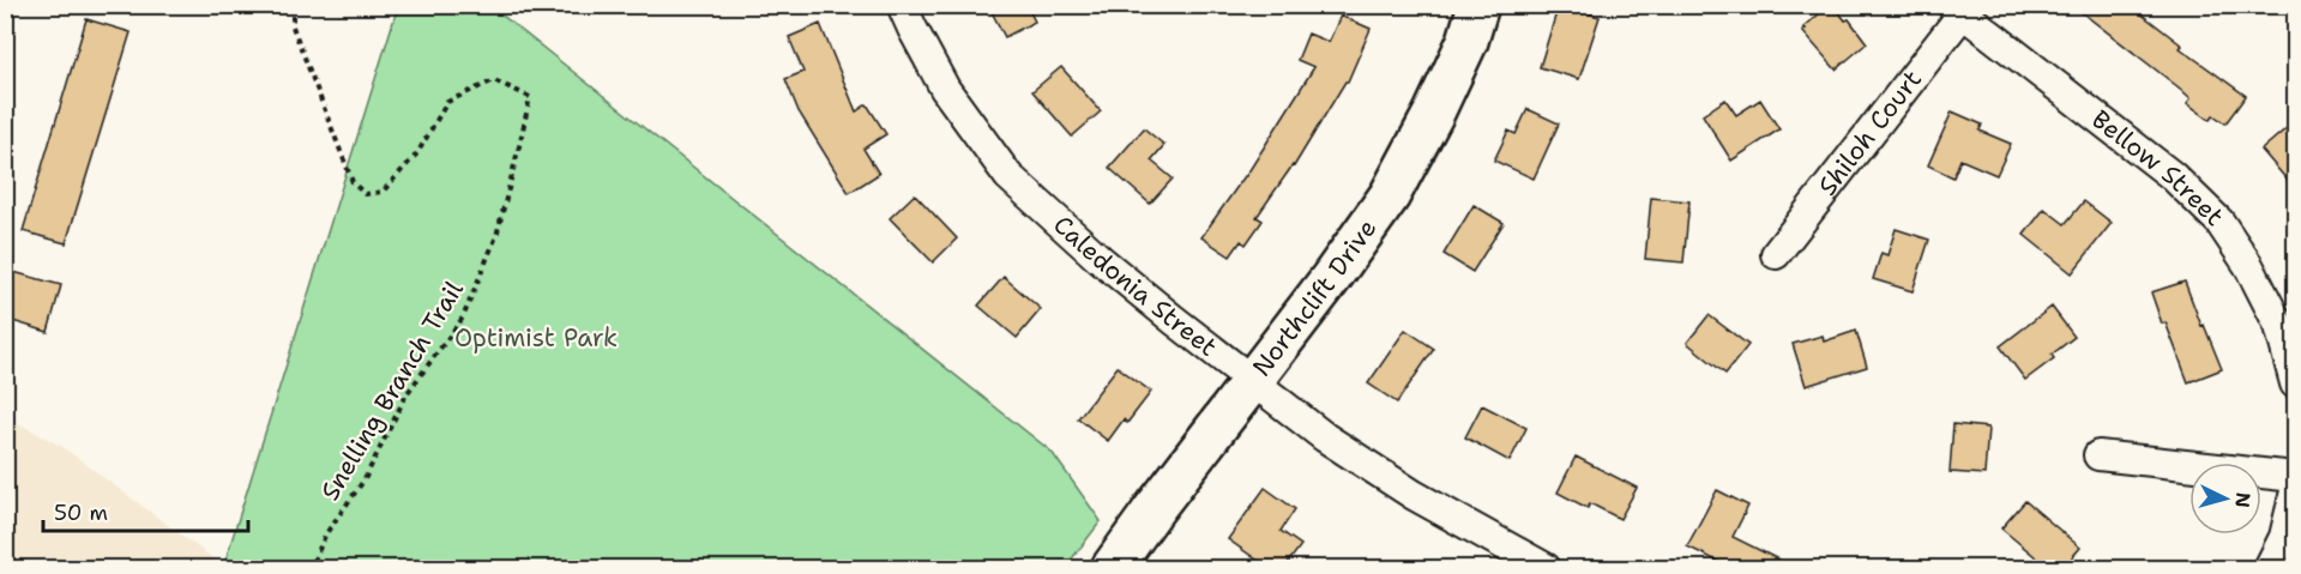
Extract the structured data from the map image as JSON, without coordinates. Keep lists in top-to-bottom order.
{
  "streets": {
    "street": [
      "Shiloh Court",
      "Bellow Street",
      "Caledonia Street",
      "Northclift Drive"
    ],
    "path": ["Snelling Branch Trail"]
  },
  "crossings": [
    ["Shiloh Court", "Bellow Street"],
    ["Caledonia Street", "Northclift Drive"]
  ],
  "parks": ["Optimist Park"],
  "scale_bar": "50 m",
  "north": "right"
}
